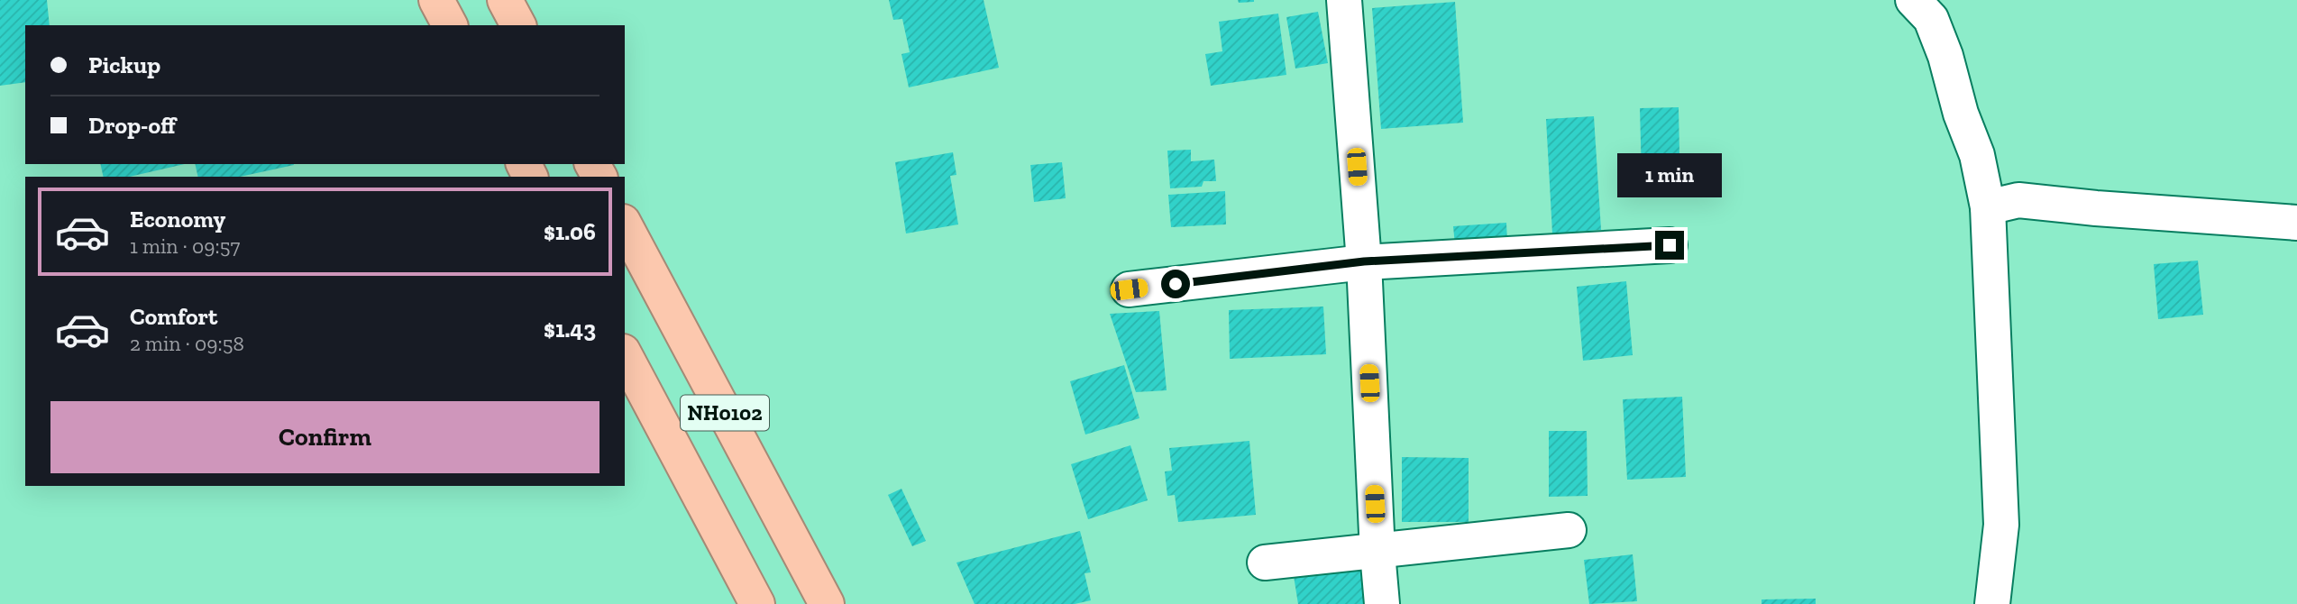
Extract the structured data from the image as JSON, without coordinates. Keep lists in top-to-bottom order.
{
  "streets": {
    "highway": ["NH0102"]
  },
  "page": {
    "banner": ["Pickup", "Drop-off"],
    "bubble": "1 min",
    "list": [
      {
        "name": "Economy",
        "note": "1 min · 09:57",
        "value": "$1.06"
      },
      {
        "name": "Comfort",
        "note": "2 min · 09:58",
        "value": "$1.43"
      }
    ],
    "buttons": "Confirm"
  }
}
